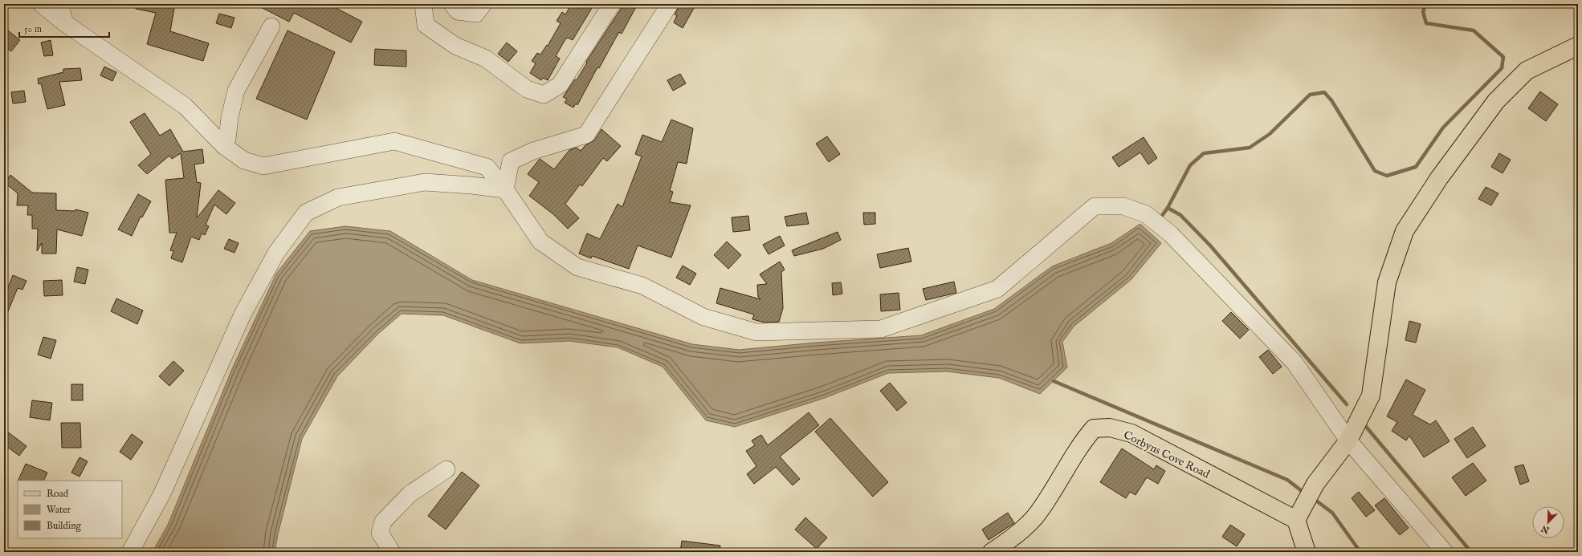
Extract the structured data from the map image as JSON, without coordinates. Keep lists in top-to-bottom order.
{
  "streets": {
    "main road": ["Corbyns Cove Road"]
  },
  "legend": ["Road", "Water", "Building"],
  "scale_bar": "50 m",
  "north": "bottom left"
}
